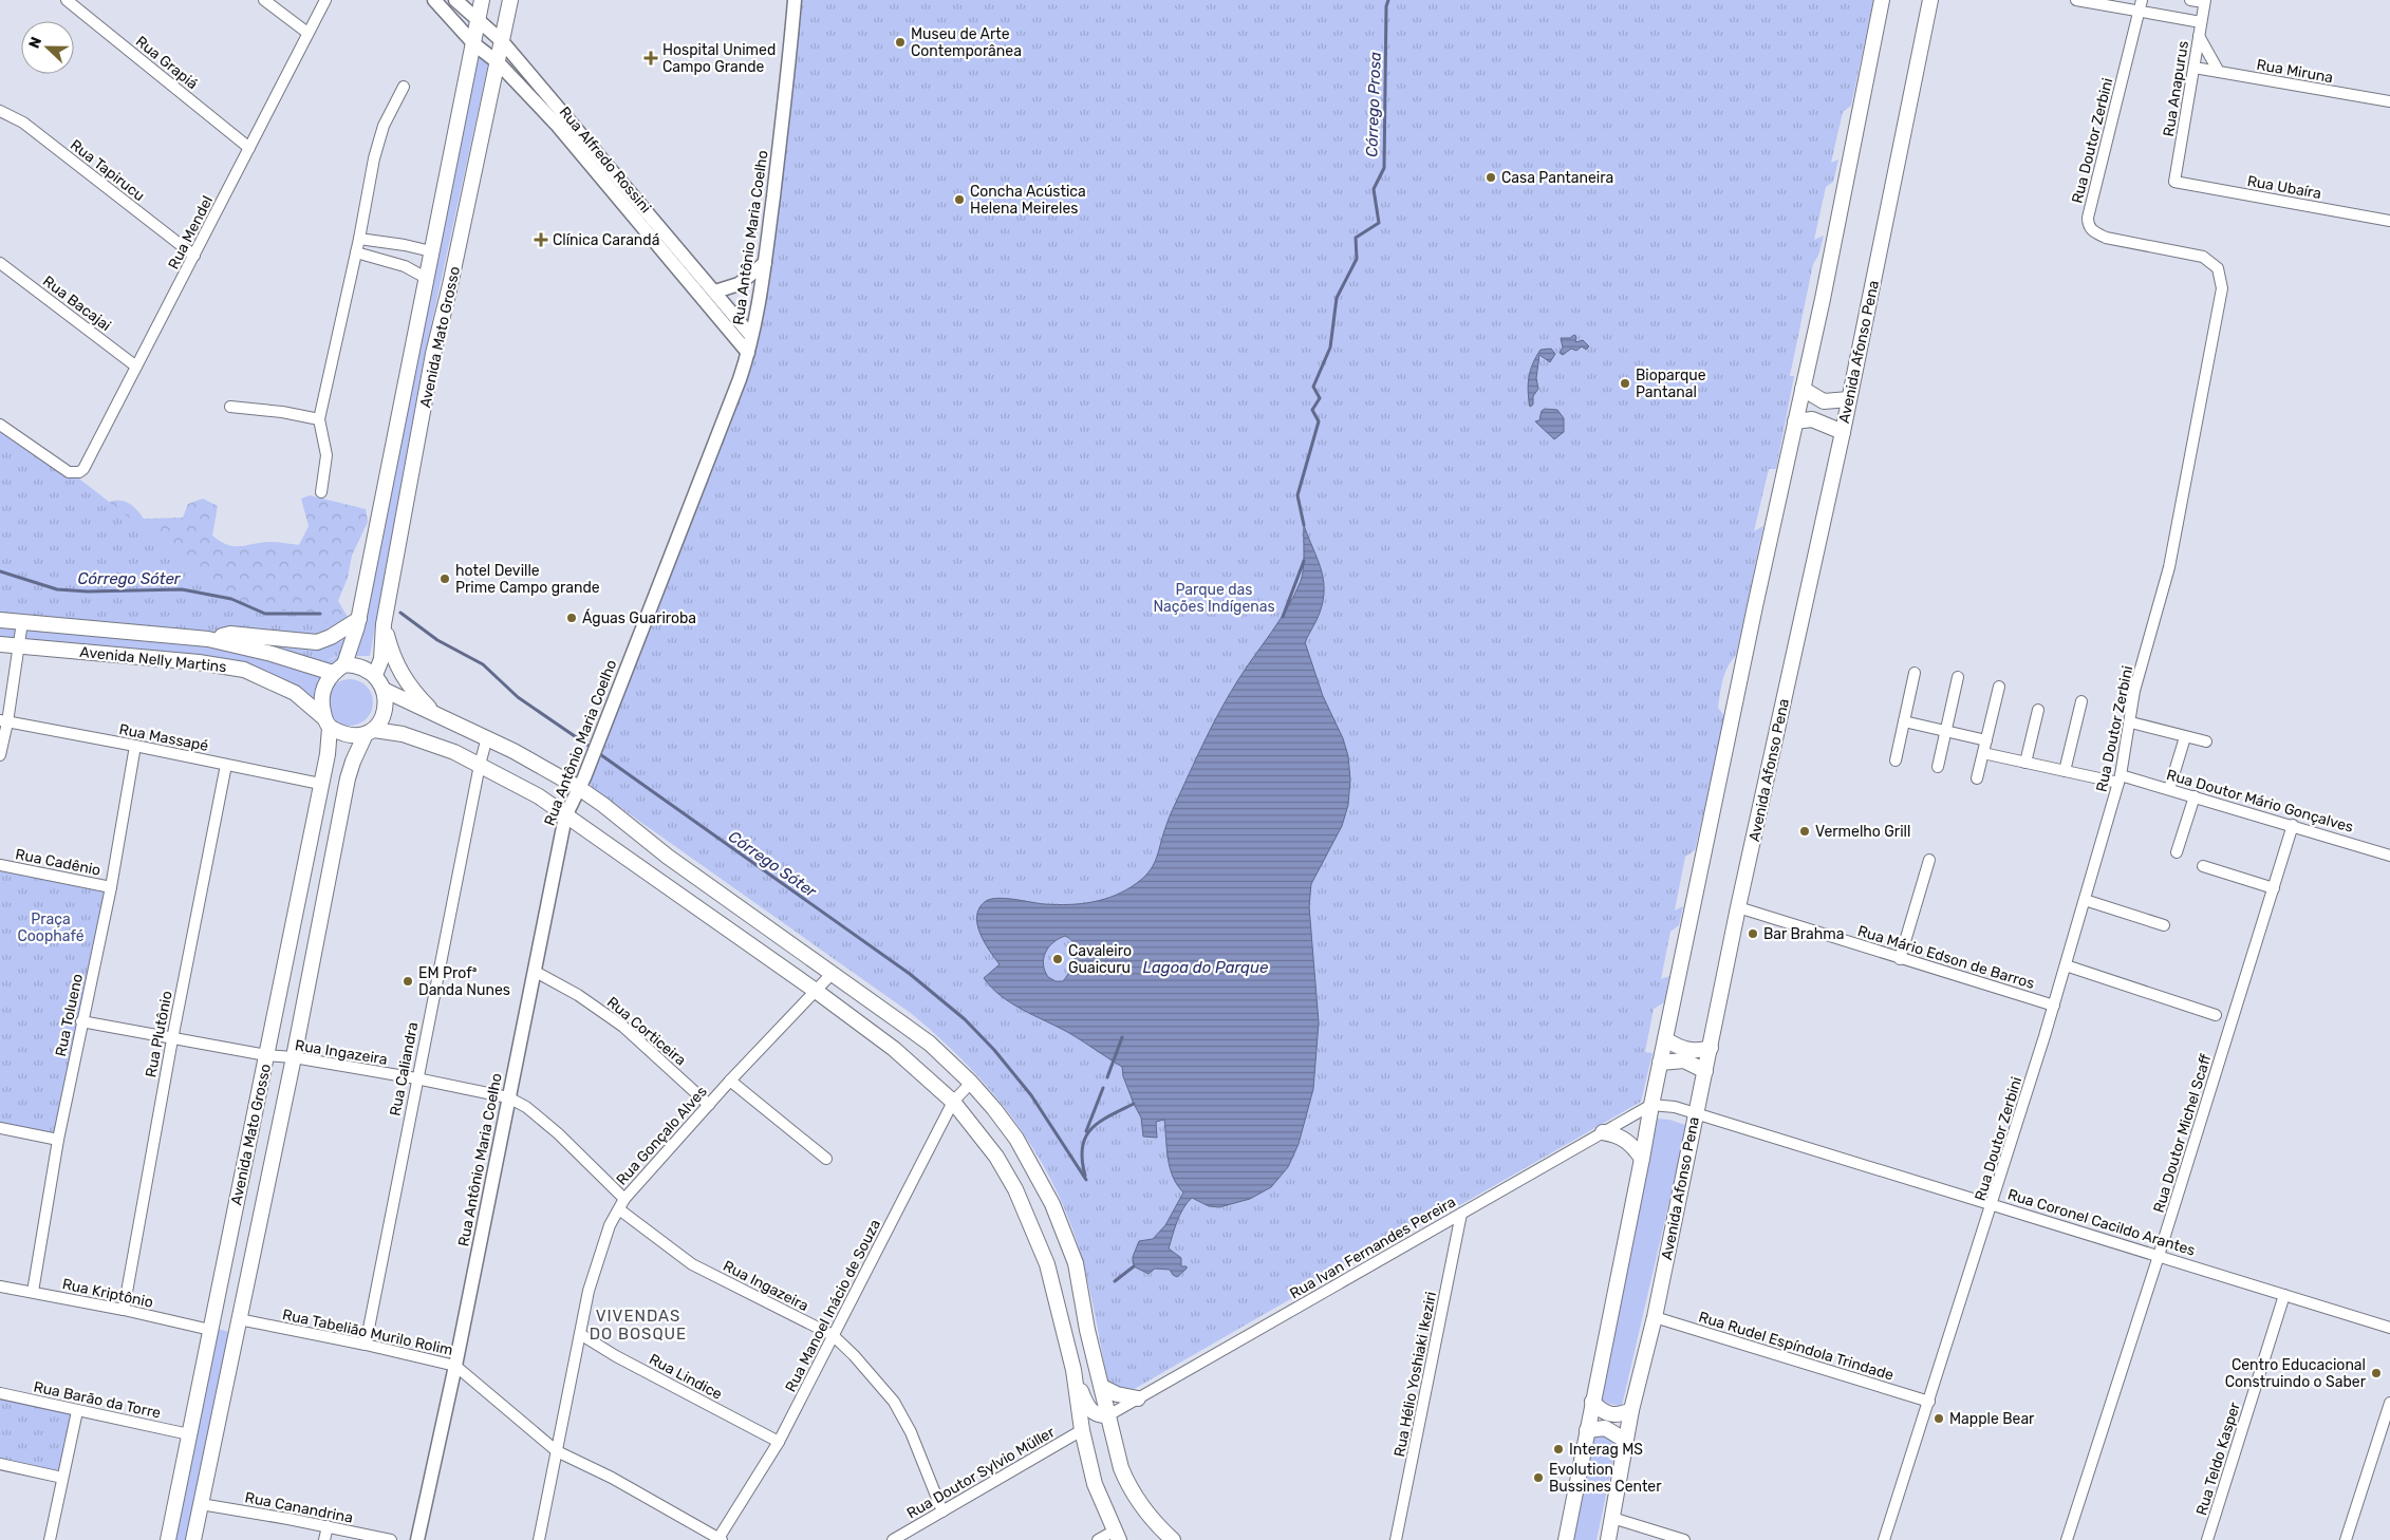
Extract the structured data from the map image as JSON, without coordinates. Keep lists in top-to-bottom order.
{
  "streets": {
    "main road": ["Avenida Mato Grosso", "Avenida Afonso Pena", "Avenida Nelly Martins"],
    "street": [
      "Rua Grapiá",
      "Rua Miruna",
      "Rua Anapurus",
      "Rua Doutor Zerbini",
      "Rua Alfredo Rossini",
      "Rua Tapirucu",
      "Rua Ubaíra",
      "Rua Mendel",
      "Rua Antônio Maria Coelho",
      "Rua Bacajai",
      "Rua Massapé",
      "Rua Doutor Mário Gonçalves",
      "Rua Cadênio",
      "Rua Mário Edson de Barros",
      "Rua Tolueno",
      "Rua Corticeira",
      "Rua Plutônio",
      "Rua Ingazeira",
      "Rua Caliandra",
      "Rua Doutor Michel Scaff",
      "Rua Gonçalo Alves",
      "Rua Coronel Cacildo Arantes",
      "Rua Ivan Fernandes Pereira",
      "Rua Kriptônio",
      "Rua Manoel Inácio de Souza",
      "Rua Tabelião Murilo Rolim",
      "Rua Rudel Espíndola Trindade",
      "Rua Hélio Yoshiaki Ikeziri",
      "Rua Lindice",
      "Rua Barão da Torre",
      "Rua Teldo Kasper",
      "Rua Doutor Sylvio Müller",
      "Rua Canandrina"
    ]
  },
  "crossings": [
    ["Rua Grapiá", "Rua Mendel"],
    ["Rua Miruna", "Rua Anapurus"],
    ["Rua Anapurus", "Rua Ubaíra"],
    ["Rua Doutor Zerbini", "Rua Doutor Mário Gonçalves"],
    ["Rua Doutor Zerbini", "Rua Mário Edson de Barros"],
    ["Rua Doutor Zerbini", "Rua Coronel Cacildo Arantes"],
    ["Rua Doutor Zerbini", "Rua Rudel Espíndola Trindade"],
    ["Rua Alfredo Rossini", "Rua Antônio Maria Coelho"],
    ["Rua Alfredo Rossini", "Avenida Mato Grosso"],
    ["Rua Tapirucu", "Rua Mendel"],
    ["Rua Mendel", "Rua Bacajai"],
    ["Rua Antônio Maria Coelho", "Rua Corticeira"],
    ["Rua Antônio Maria Coelho", "Rua Ingazeira"],
    ["Rua Antônio Maria Coelho", "Rua Tabelião Murilo Rolim"],
    ["Avenida Mato Grosso", "Avenida Nelly Martins"],
    ["Avenida Mato Grosso", "Rua Massapé"],
    ["Avenida Mato Grosso", "Rua Ingazeira"],
    ["Avenida Mato Grosso", "Rua Kriptônio"],
    ["Avenida Mato Grosso", "Rua Tabelião Murilo Rolim"],
    ["Avenida Mato Grosso", "Rua Barão da Torre"],
    ["Avenida Mato Grosso", "Rua Canandrina"],
    ["Avenida Afonso Pena", "Rua Mário Edson de Barros"],
    ["Avenida Afonso Pena", "Rua Coronel Cacildo Arantes"],
    ["Avenida Afonso Pena", "Rua Rudel Espíndola Trindade"],
    ["Rua Massapé", "Rua Tolueno"],
    ["Rua Massapé", "Rua Plutônio"],
    ["Rua Doutor Mário Gonçalves", "Rua Doutor Michel Scaff"],
    ["Rua Cadênio", "Rua Tolueno"],
    ["Rua Tolueno", "Rua Ingazeira"],
    ["Rua Tolueno", "Rua Kriptônio"],
    ["Rua Corticeira", "Rua Gonçalo Alves"],
    ["Rua Plutônio", "Rua Ingazeira"],
    ["Rua Plutônio", "Rua Kriptônio"],
    ["Rua Ingazeira", "Rua Caliandra"],
    ["Rua Ingazeira", "Rua Gonçalo Alves"],
    ["Rua Ingazeira", "Rua Manoel Inácio de Souza"],
    ["Rua Ingazeira", "Rua Doutor Sylvio Müller"],
    ["Rua Caliandra", "Rua Tabelião Murilo Rolim"],
    ["Rua Doutor Michel Scaff", "Rua Coronel Cacildo Arantes"],
    ["Rua Gonçalo Alves", "Rua Tabelião Murilo Rolim"],
    ["Rua Gonçalo Alves", "Rua Lindice"],
    ["Rua Coronel Cacildo Arantes", "Rua Ivan Fernandes Pereira"],
    ["Rua Coronel Cacildo Arantes", "Rua Teldo Kasper"],
    ["Rua Ivan Fernandes Pereira", "Rua Hélio Yoshiaki Ikeziri"],
    ["Rua Manoel Inácio de Souza", "Rua Tabelião Murilo Rolim"],
    ["Rua Manoel Inácio de Souza", "Rua Lindice"]
  ],
  "districts": ["VIVENDAS DO BOSQUE"],
  "water": ["Córrego Prosa", "Córrego Sóter", "Lagoa do Parque"],
  "parks": ["Parque das Nações Indígenas", "Praça Coophafé"],
  "places": {
    "other": [
      "Museu de Arte Contemporânea",
      "Casa Pantaneira",
      "Concha Acústica Helena Meireles",
      "Bioparque Pantanal",
      "hotel Deville Prime Campo grande",
      "Águas Guariroba",
      "Vermelho Grill",
      "Bar Brahma",
      "Cavaleiro Guaicuru",
      "EM Profª Danda Nunes",
      "Centro Educacional Construindo o Saber",
      "Mapple Bear",
      "Interag MS",
      "Evolution Bussines Center"
    ],
    "health": ["Hospital Unimed Campo Grande", "Clínica Carandá"]
  },
  "north": "left"
}
